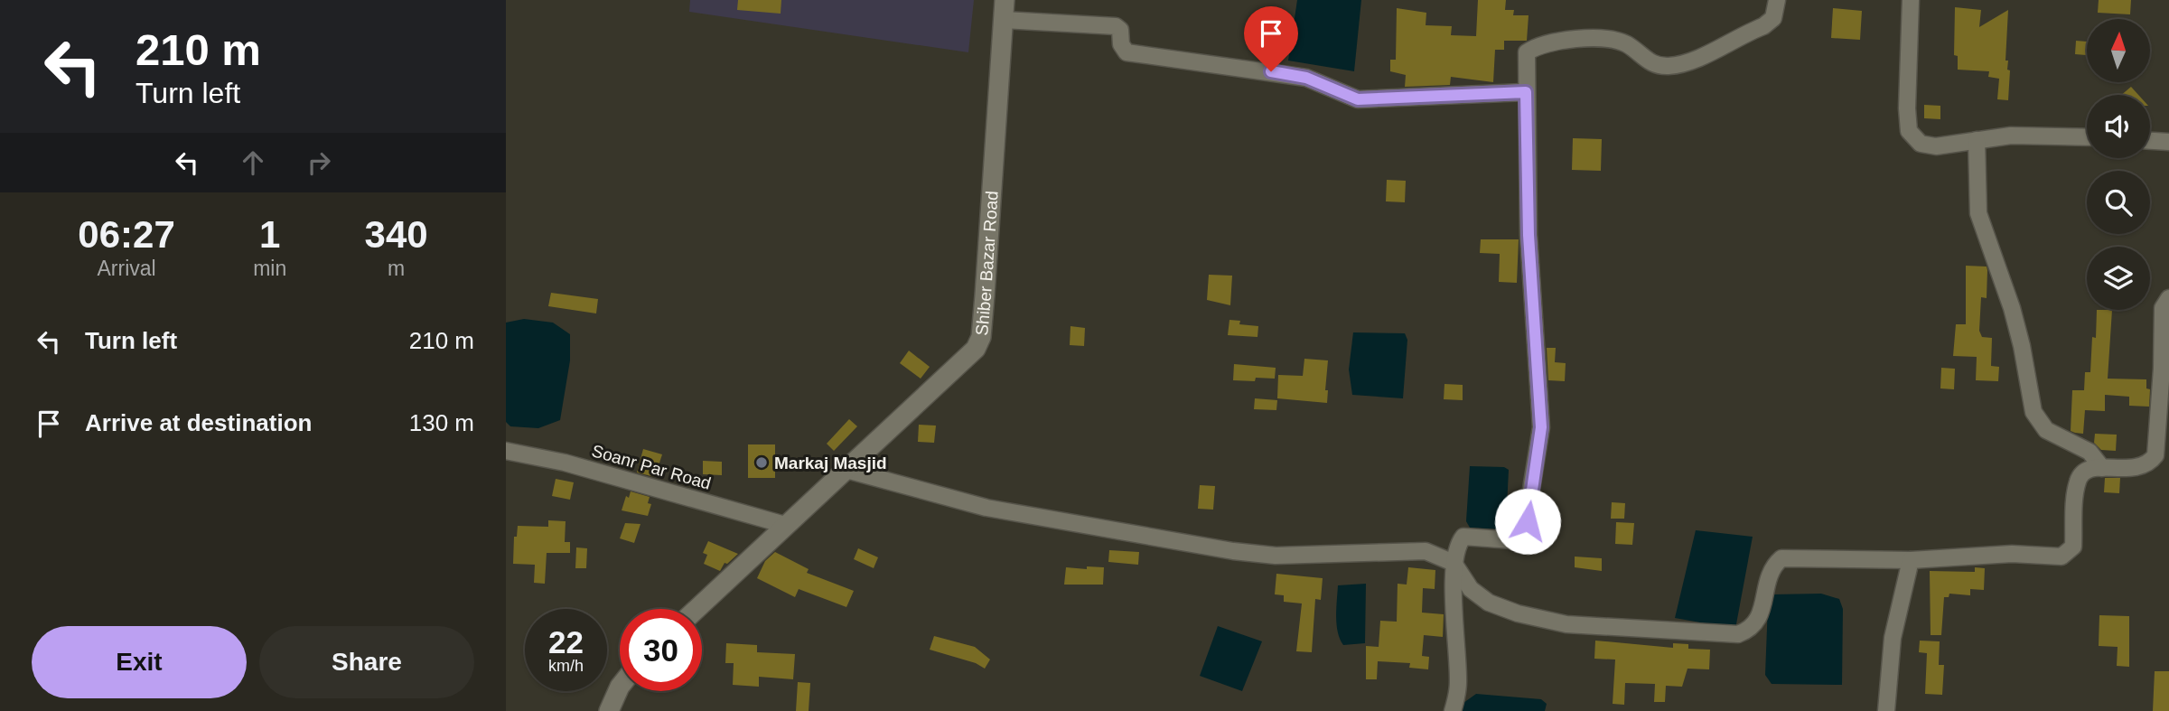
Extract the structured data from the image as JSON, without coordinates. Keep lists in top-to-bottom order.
{
  "streets": {
    "street": ["Shiber Bazar Road", "Soanr Par Road"]
  },
  "crossings": [
    ["Shiber Bazar Road", "Soanr Par Road"]
  ],
  "places": ["Markaj Masjid"],
  "north": "top",
  "page": {
    "turn": ["210 m", "Turn left"],
    "eta": [
      "06:27",
      "Arrival",
      "1",
      "min",
      "340",
      "m"
    ],
    "list": [
      {
        "name": "Turn left",
        "value": "210 m"
      },
      {
        "name": "Arrive at destination",
        "value": "130 m"
      }
    ],
    "speed": "22 km/h",
    "limit": "30",
    "buttons": ["Exit", "Share"]
  }
}
